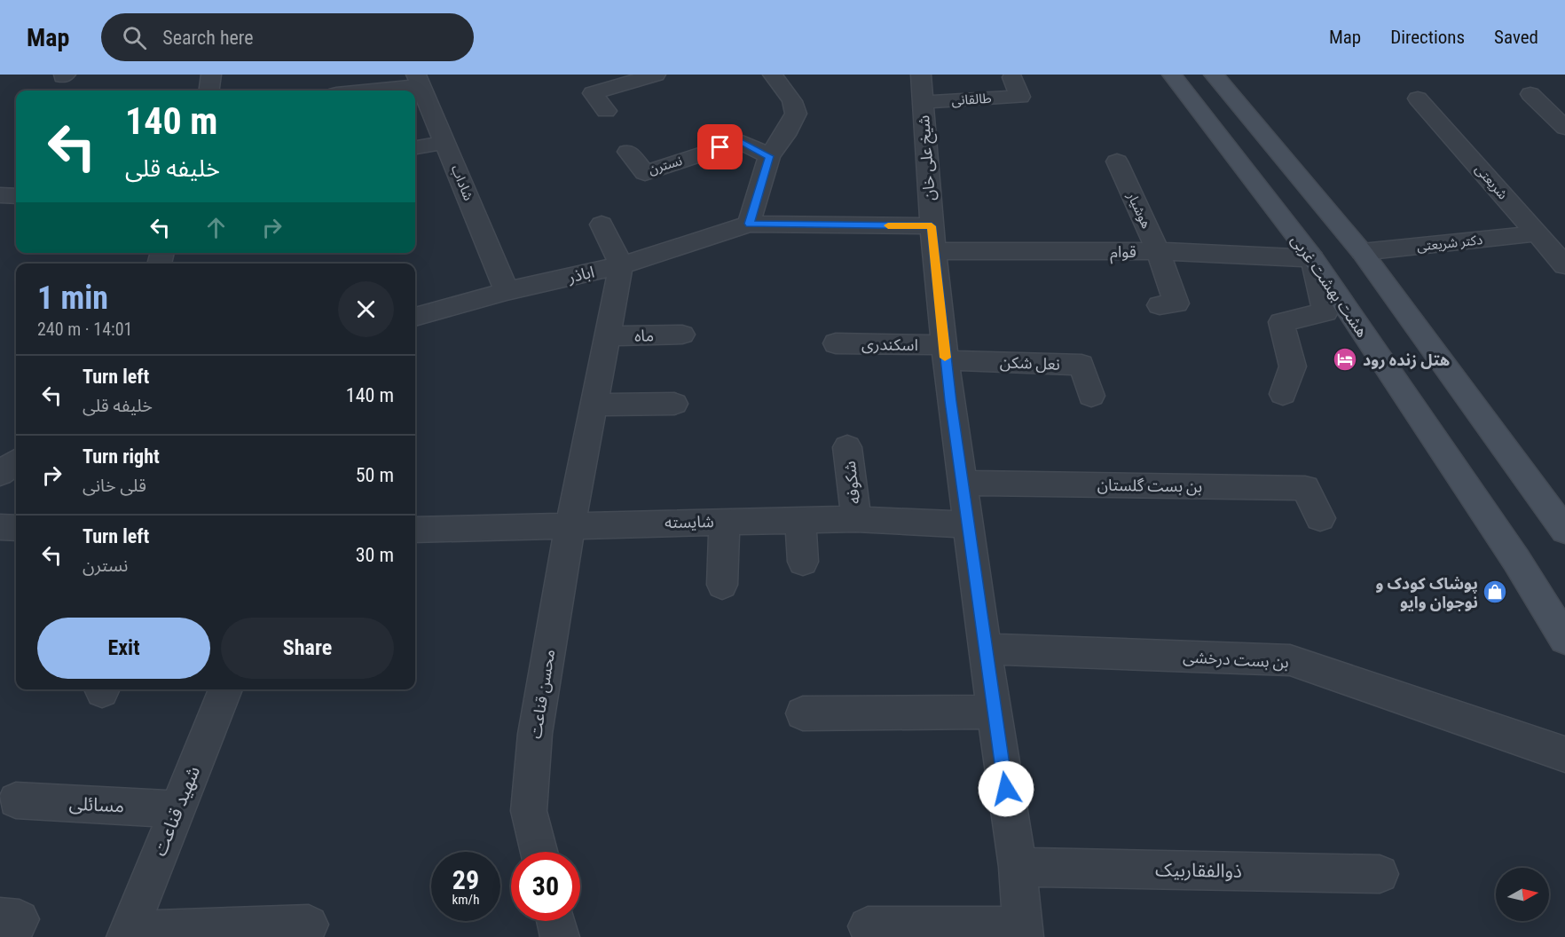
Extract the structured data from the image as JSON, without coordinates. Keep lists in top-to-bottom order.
{
  "streets": {
    "main road": ["هشت بهشت غربی"],
    "street": [
      "طالقانی",
      "شیخ علی خان",
      "نسترن",
      "شریعتی",
      "شاداب",
      "هوشیار",
      "دکتر شریعتی",
      "قوام",
      "اباذر",
      "ماه",
      "اسکندری",
      "نعل شکن",
      "شکوفه",
      "بن بست گلستان",
      "شایسته",
      "بن بست درخشی",
      "محسن قناعت",
      "مسائلی",
      "شهید قناعت",
      "ذوالفقاربیک"
    ]
  },
  "crossings": [
    ["طالقانی", "شیخ علی خان"],
    ["شیخ علی خان", "قوام"],
    ["شیخ علی خان", "اسکندری"],
    ["شیخ علی خان", "نعل شکن"],
    ["شیخ علی خان", "بن بست گلستان"],
    ["شیخ علی خان", "شایسته"],
    ["شیخ علی خان", "بن بست درخشی"],
    ["شیخ علی خان", "ذوالفقاربیک"],
    ["شریعتی", "دکتر شریعتی"],
    ["شاداب", "اباذر"],
    ["هوشیار", "قوام"],
    ["قوام", "اباذر"],
    ["قوام", "هشت بهشت غربی"],
    ["اباذر", "محسن قناعت"],
    ["ماه", "محسن قناعت"],
    ["اسکندری", "نعل شکن"],
    ["شکوفه", "شایسته"],
    ["شایسته", "محسن قناعت"],
    ["مسائلی", "شهید قناعت"]
  ],
  "places": {
    "hotel": ["هتل زنده رود"],
    "shop": ["پوشاک کودک و نوجوان وایو"]
  },
  "north": "right",
  "page": {
    "header": "Map",
    "search": "Search here",
    "nav": ["Map", "Directions", "Saved"],
    "turn": ["140 m", "خلیفه قلی"],
    "heading": ["1 min", "240 m · 14:01"],
    "list": [
      {
        "name": "Turn left",
        "note": "خلیفه قلی",
        "value": "140 m"
      },
      {
        "name": "Turn right",
        "note": "قلی خانی",
        "value": "50 m"
      },
      {
        "name": "Turn left",
        "note": "نسترن",
        "value": "30 m"
      }
    ],
    "buttons": ["Exit", "Share"],
    "speed": "29 km/h",
    "limit": "30"
  }
}
